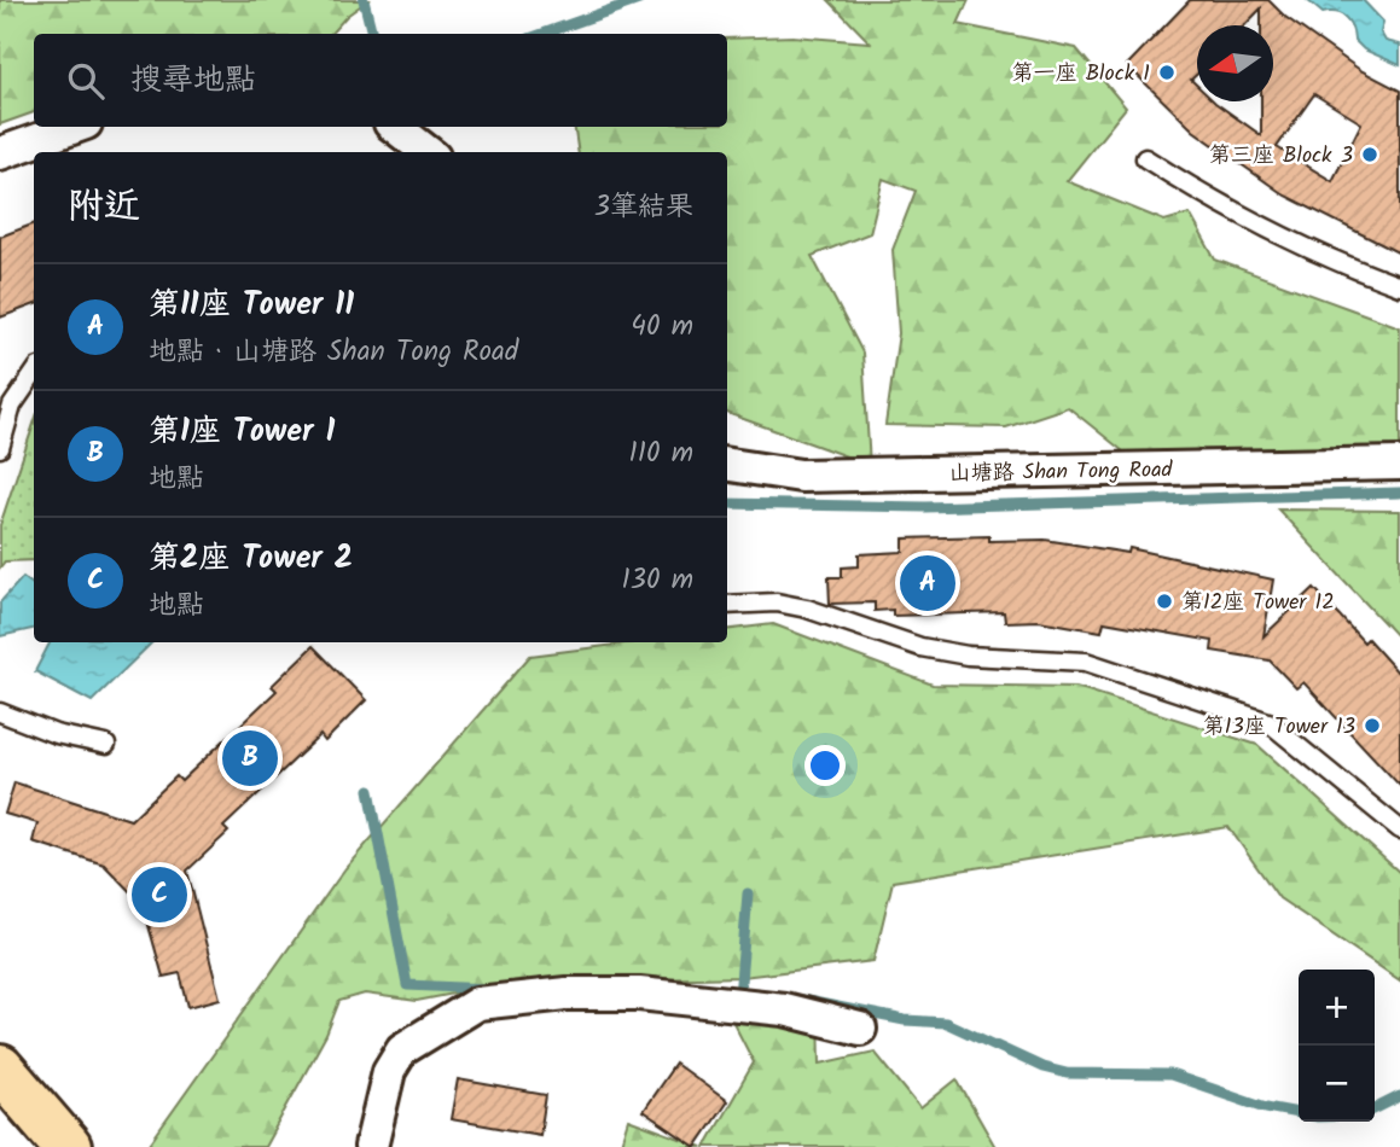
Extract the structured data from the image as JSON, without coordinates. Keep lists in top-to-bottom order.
{
  "streets": {
    "street": ["山塘路 Shan Tong Road"]
  },
  "places": [
    "第一座 Block 1",
    "第三座 Block 3",
    "第12座 Tower 12",
    "第13座 Tower 13"
  ],
  "north": "left",
  "page": {
    "search": "搜尋地點",
    "heading": ["附近", "3筆結果"],
    "list": [
      {
        "mark": "A",
        "name": "第11座 Tower 11",
        "note": "地點 · 山塘路 Shan Tong Road",
        "value": "40 m"
      },
      {
        "mark": "B",
        "name": "第1座 Tower 1",
        "note": "地點",
        "value": "110 m"
      },
      {
        "mark": "C",
        "name": "第2座 Tower 2",
        "note": "地點",
        "value": "130 m"
      }
    ],
    "pins": ["A", "B", "C"],
    "map_buttons": ["+", "−"]
  }
}
